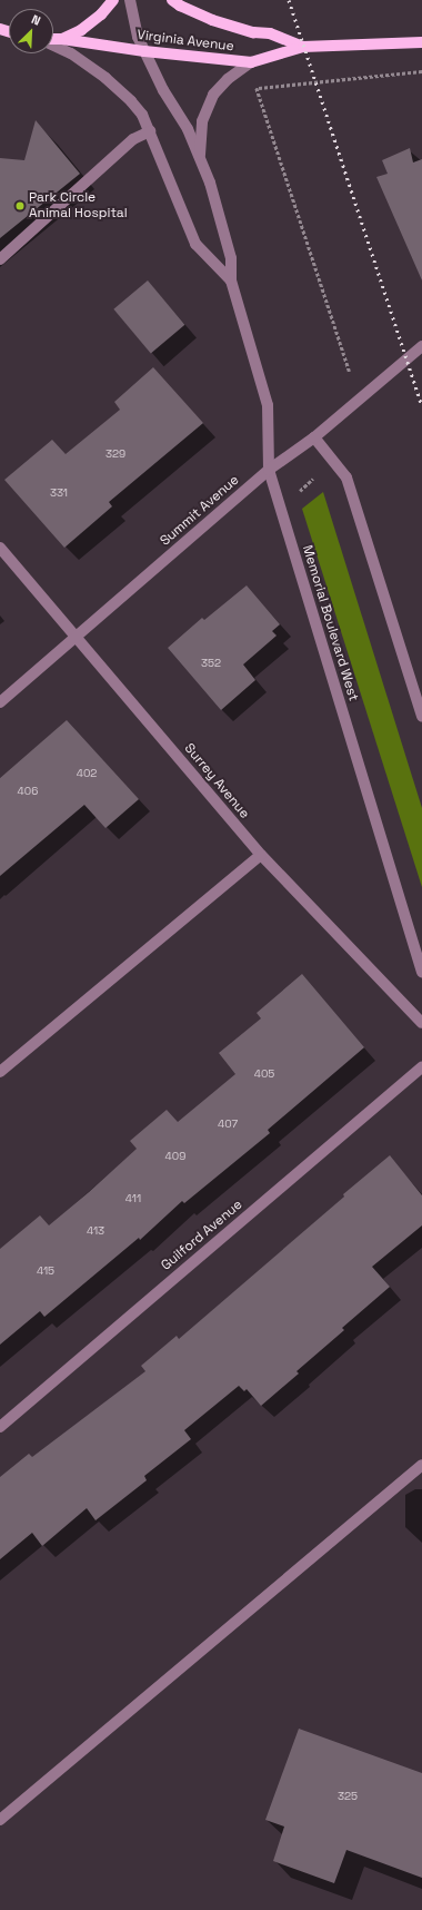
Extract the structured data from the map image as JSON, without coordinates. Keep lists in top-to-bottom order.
{
  "streets": {
    "main road": ["Virginia Avenue"],
    "street": [
      "Summit Avenue",
      "Memorial Boulevard West",
      "Surrey Avenue",
      "Guilford Avenue"
    ]
  },
  "crossings": [
    ["Virginia Avenue", "Memorial Boulevard West"],
    ["Summit Avenue", "Memorial Boulevard West"],
    ["Summit Avenue", "Surrey Avenue"]
  ],
  "places": ["Park Circle Animal Hospital"],
  "house_numbers": [
    "329",
    "331",
    "352",
    "402",
    "406",
    "405",
    "407",
    "409",
    "411",
    "413",
    "415",
    "325"
  ],
  "north": "top right"
}
